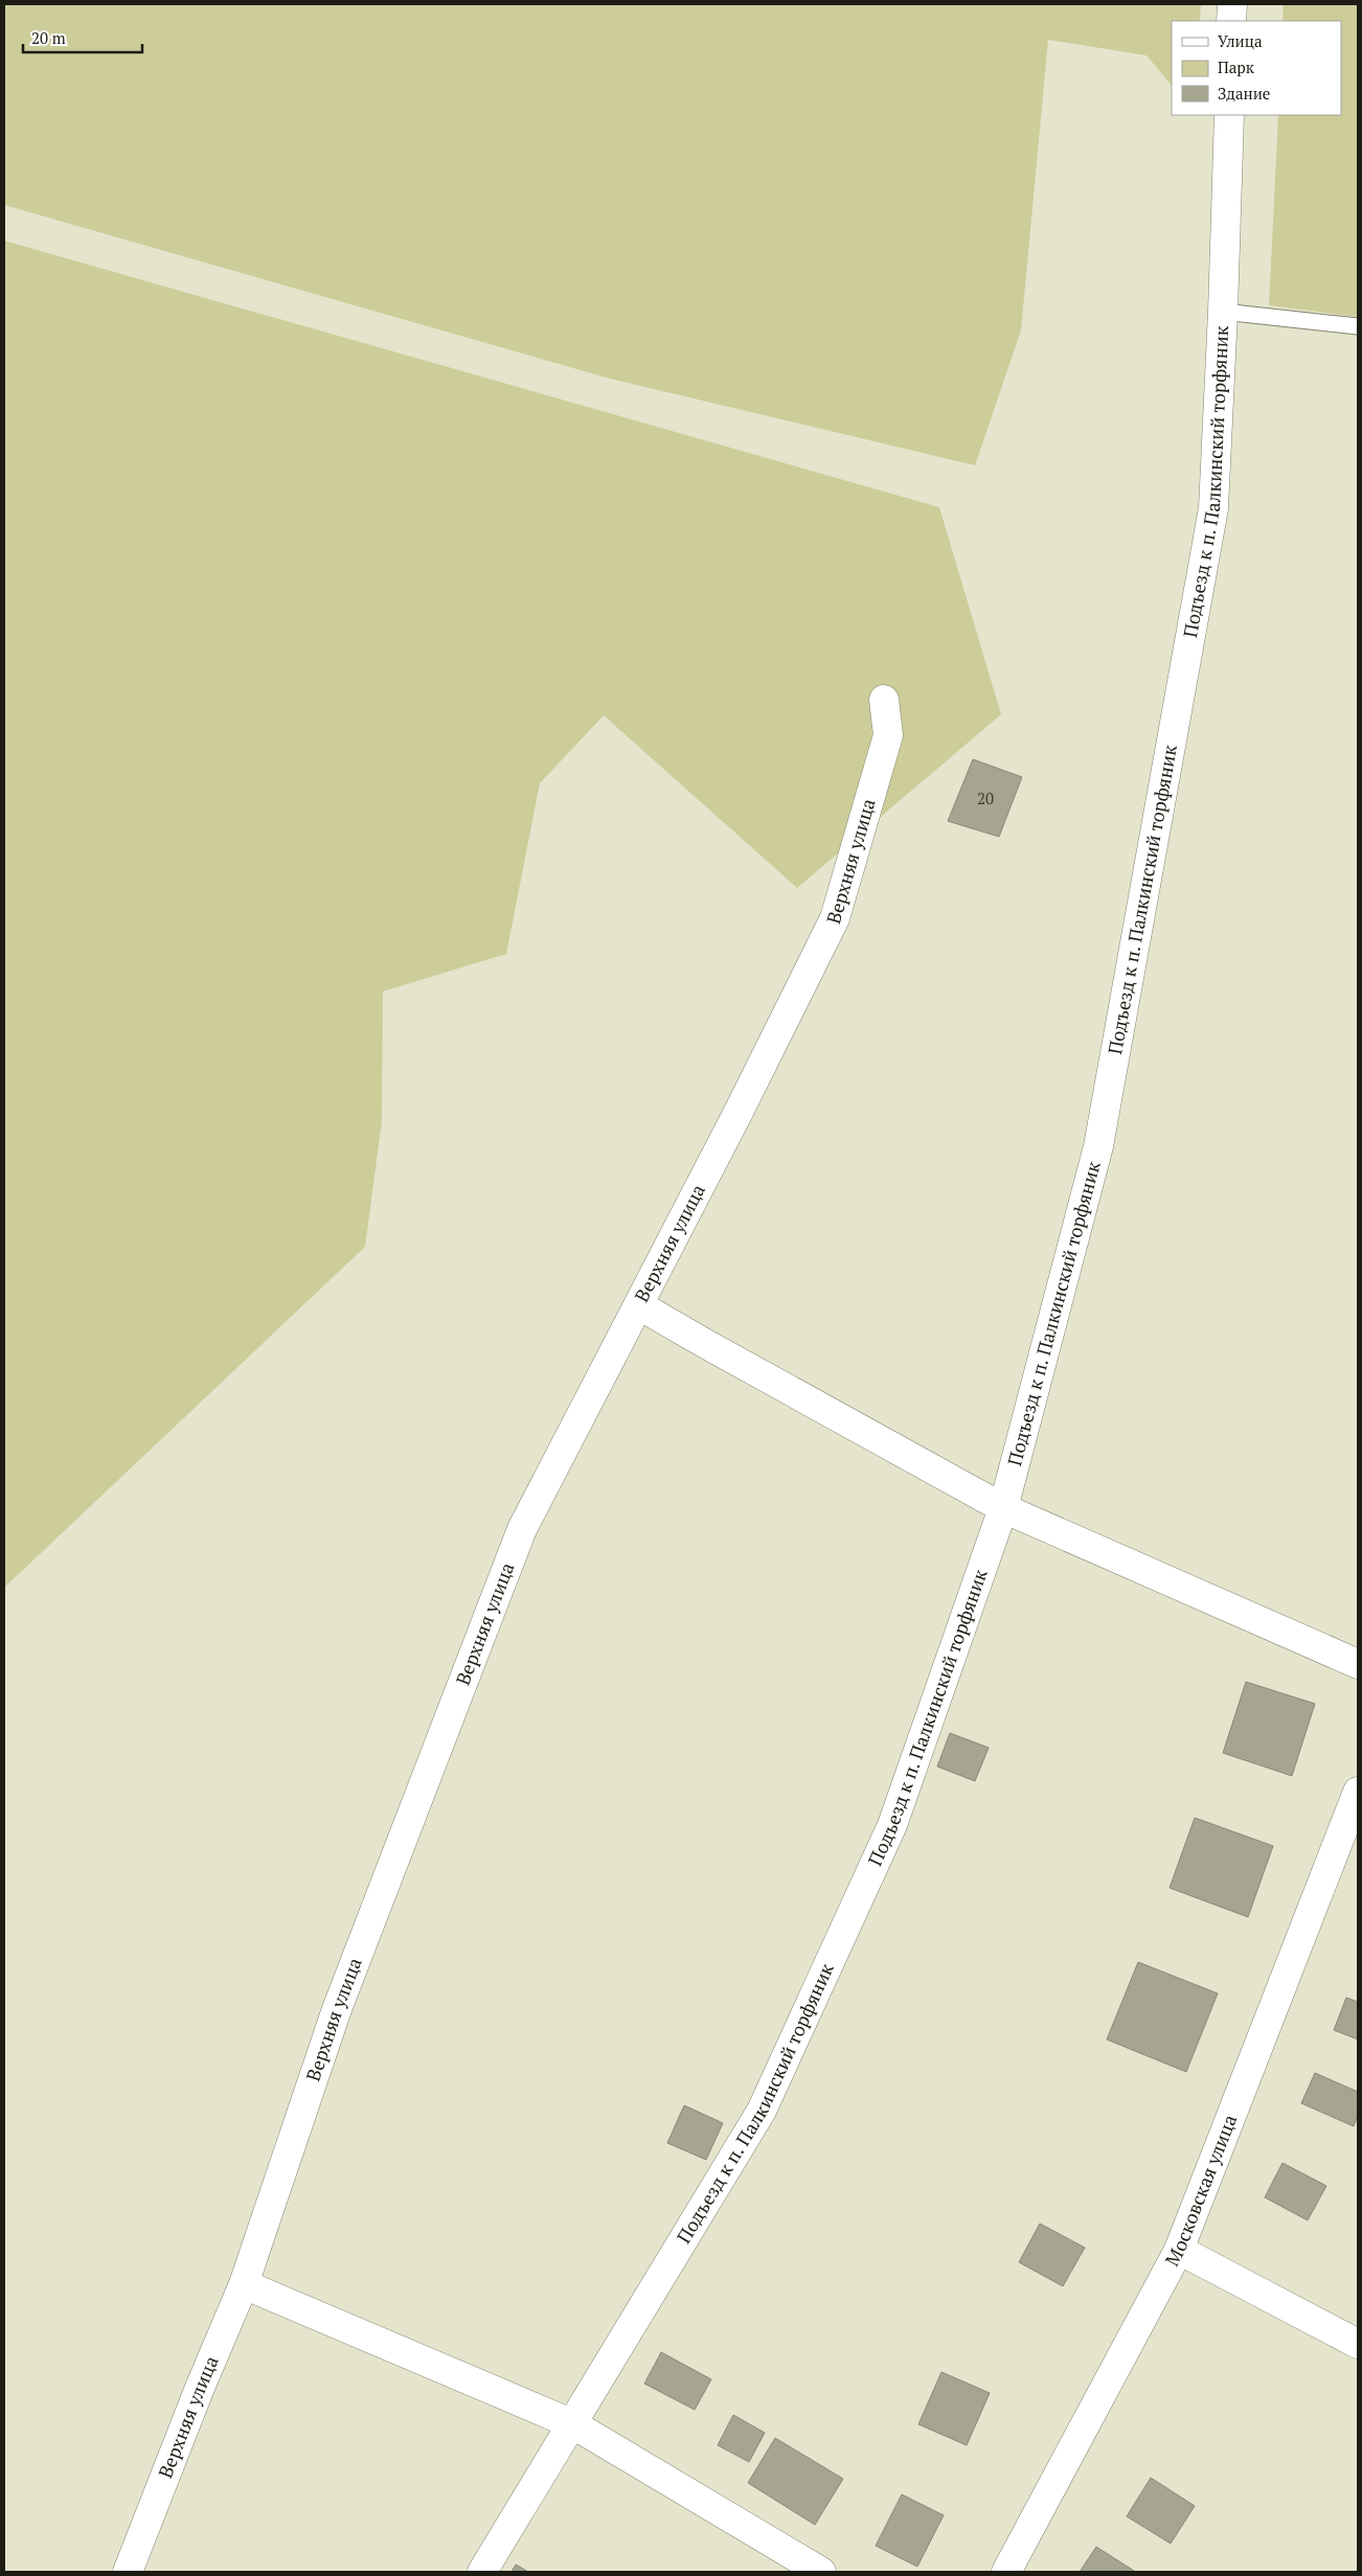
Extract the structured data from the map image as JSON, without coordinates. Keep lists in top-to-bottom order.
{
  "streets": {
    "street": ["Подъезд к п. Палкинский торфяник", "Верхняя улица", "Московская улица"]
  },
  "house_numbers": ["20"],
  "legend": ["Улица", "Парк", "Здание"],
  "scale_bar": "20 m"
}
